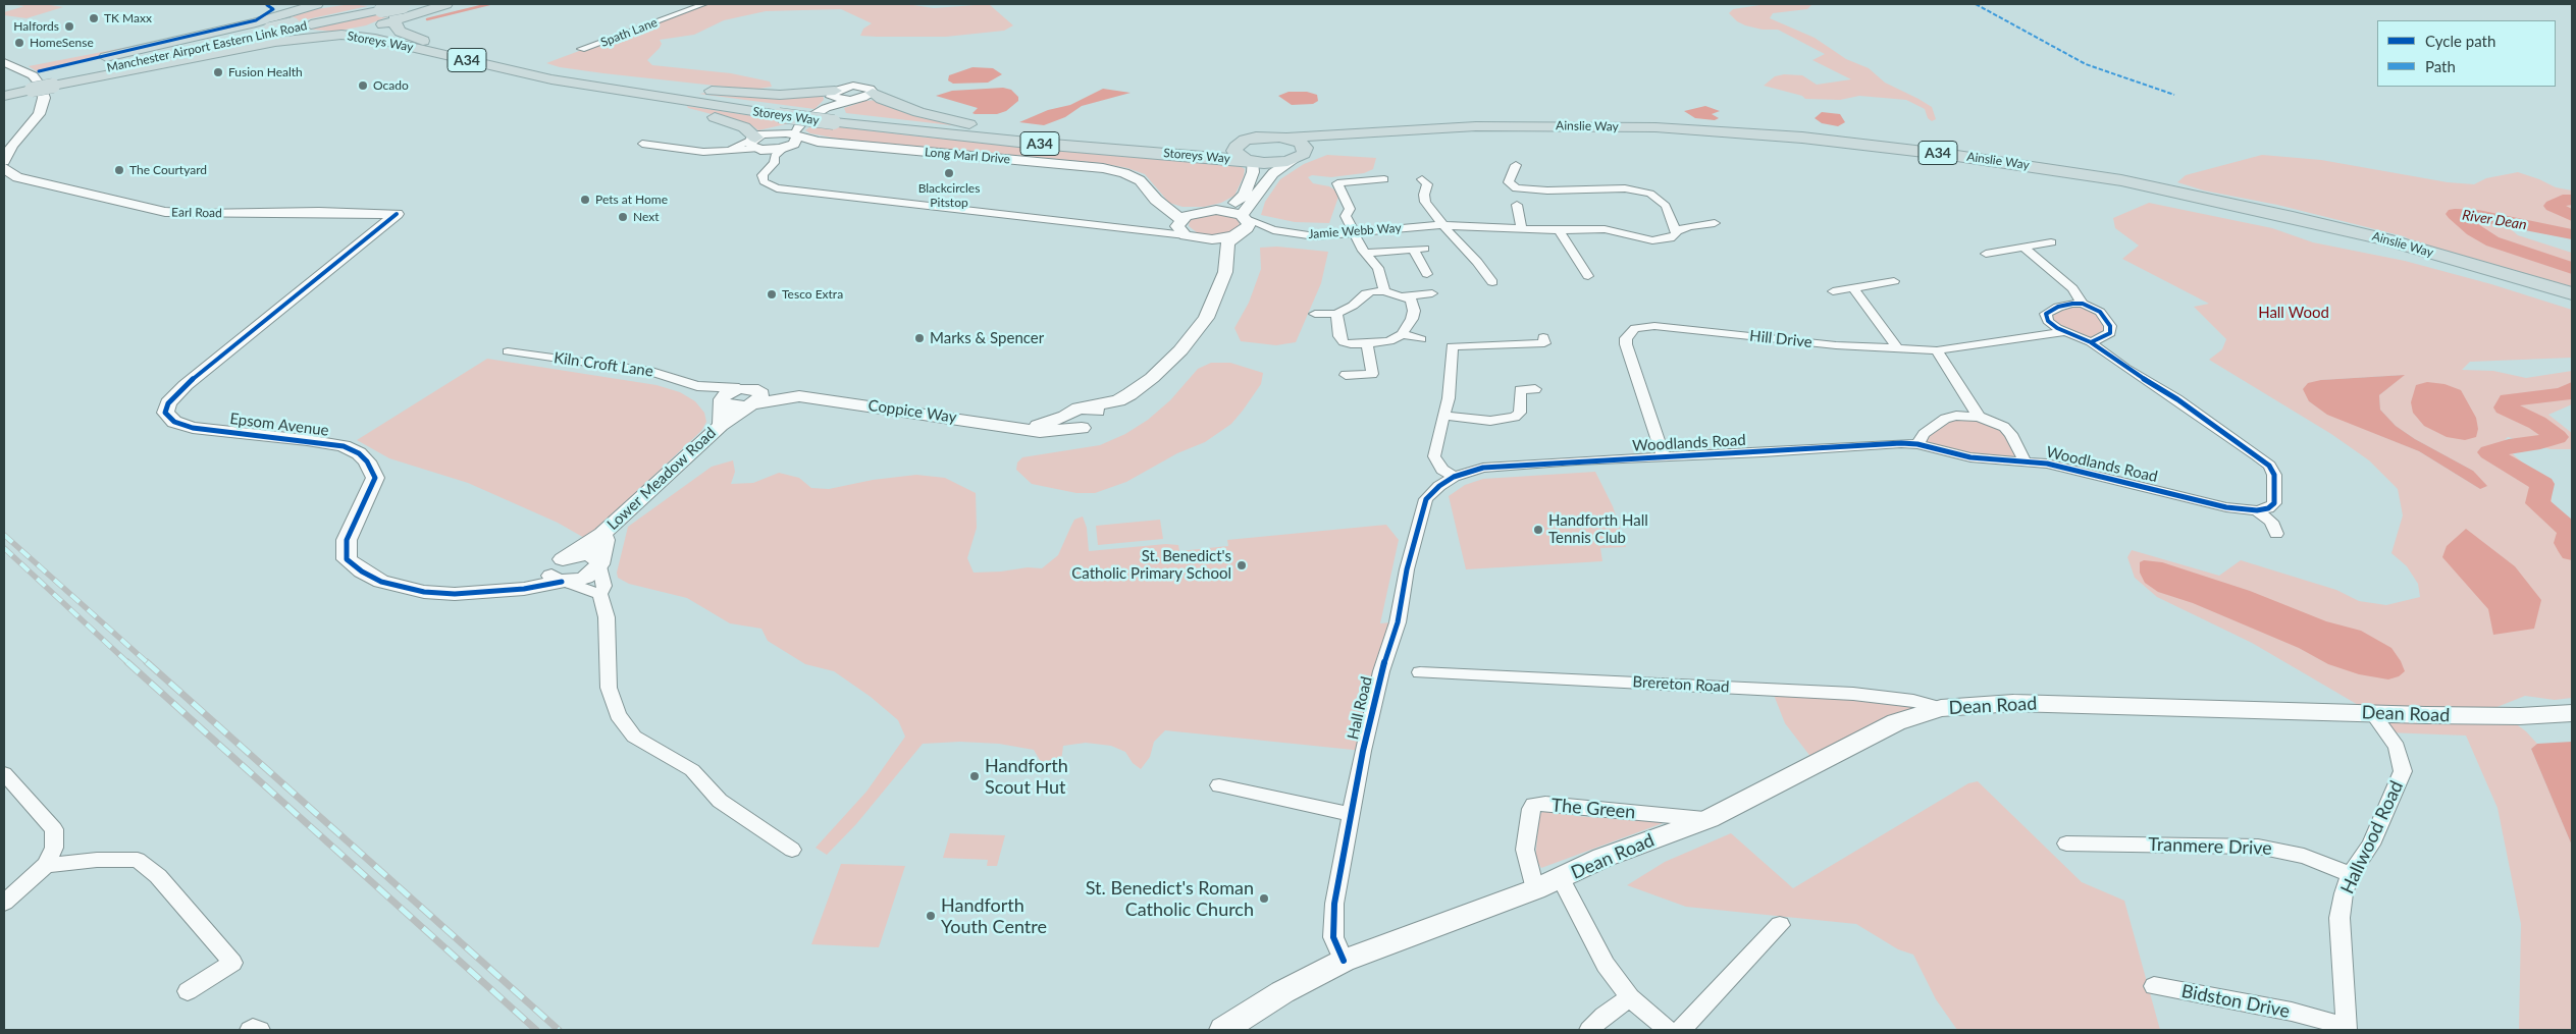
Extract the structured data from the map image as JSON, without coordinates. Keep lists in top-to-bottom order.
{
  "streets": {
    "highway": [
      "Storeys Way",
      "Manchester Airport Eastern Link Road",
      "A34",
      "Ainslie Way"
    ],
    "street": [
      "Spath Lane",
      "Long Marl Drive",
      "Earl Road",
      "Jamie Webb Way",
      "Hill Drive",
      "Kiln Croft Lane",
      "Coppice Way",
      "Epsom Avenue",
      "Woodlands Road",
      "Lower Meadow Road",
      "Brereton Road",
      "Dean Road",
      "Hall Road",
      "The Green",
      "Hallwood Road",
      "Tranmere Drive",
      "Bidston Drive"
    ]
  },
  "crossings": [
    ["Storeys Way", "A34"],
    ["Manchester Airport Eastern Link Road", "A34"],
    ["A34", "Ainslie Way"],
    ["Earl Road", "Epsom Avenue"],
    ["Hill Drive", "Woodlands Road"],
    ["Kiln Croft Lane", "Coppice Way"],
    ["Kiln Croft Lane", "Lower Meadow Road"],
    ["Coppice Way", "Lower Meadow Road"],
    ["Epsom Avenue", "Lower Meadow Road"],
    ["Woodlands Road", "Hall Road"],
    ["Brereton Road", "Dean Road"],
    ["Dean Road", "Hall Road"],
    ["Dean Road", "The Green"],
    ["Dean Road", "Hallwood Road"],
    ["Hallwood Road", "Tranmere Drive"],
    ["Hallwood Road", "Bidston Drive"]
  ],
  "water": ["River Dean"],
  "parks": ["Hall Wood"],
  "places": [
    "TK Maxx",
    "Halfords",
    "HomeSense",
    "Fusion Health",
    "Ocado",
    "The Courtyard",
    "Blackcircles Pitstop",
    "Pets at Home",
    "Next",
    "Tesco Extra",
    "Marks & Spencer",
    "Handforth Hall Tennis Club",
    "St. Benedict's Catholic Primary School",
    "Handforth Scout Hut",
    "St. Benedict's Roman Catholic Church",
    "Handforth Youth Centre"
  ],
  "legend": ["Cycle path", "Path"]
}
